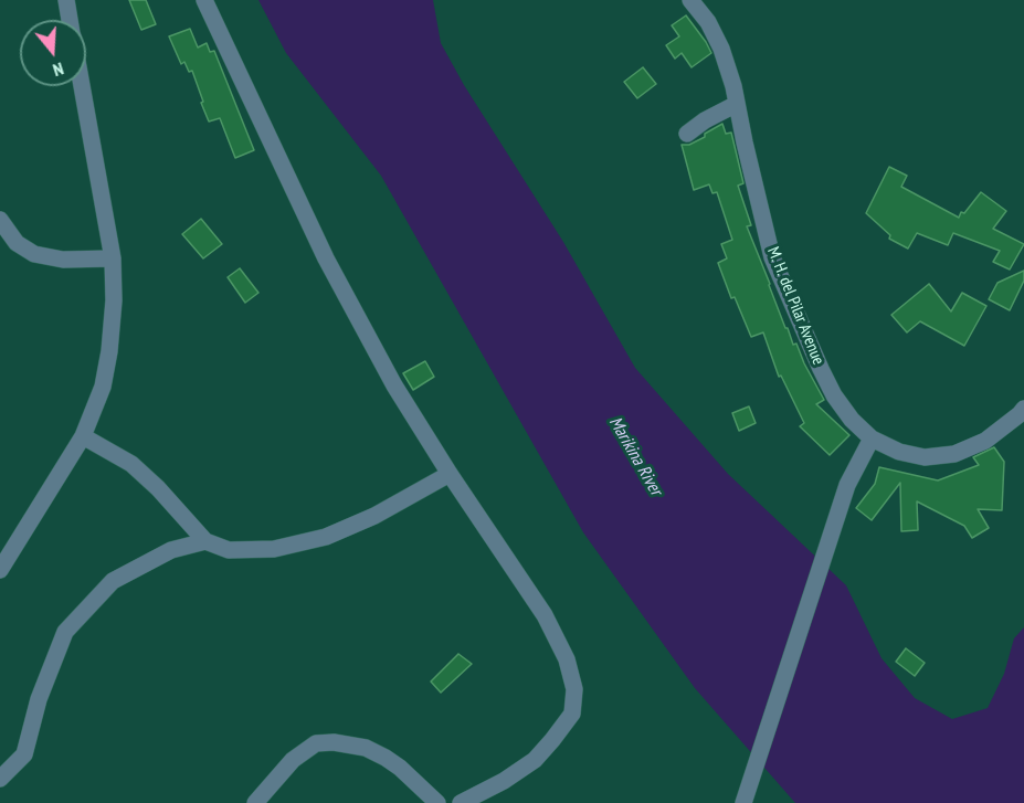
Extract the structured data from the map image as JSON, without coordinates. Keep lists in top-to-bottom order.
{
  "streets": {
    "street": ["M. H. del Pilar Avenue"]
  },
  "water": ["Marikina River"],
  "north": "bottom"
}
